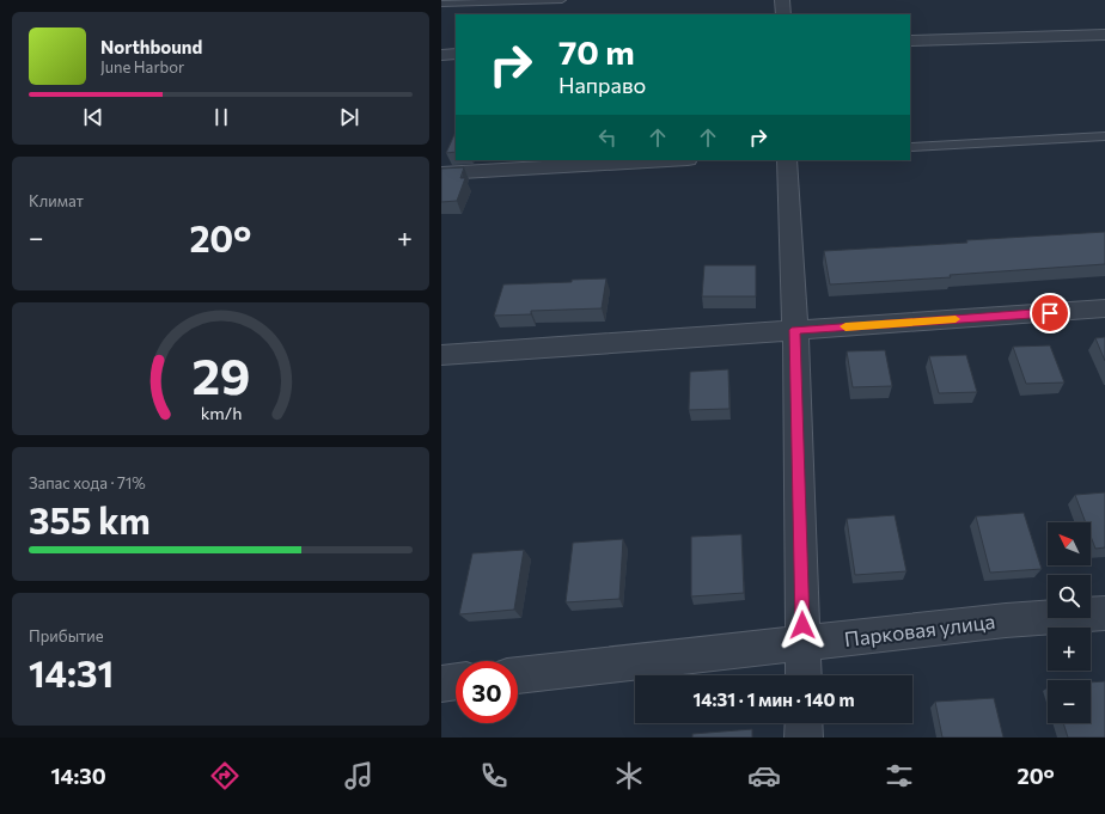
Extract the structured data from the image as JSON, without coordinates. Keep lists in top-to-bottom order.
{
  "streets": {
    "street": ["Парковая улица"]
  },
  "north": "top left",
  "page": {
    "turn": ["70 m", "Направо"],
    "song": ["Northbound", "June Harbor"],
    "tile": [
      "Климат",
      ["Запас хода · 71%", "355 km"],
      ["Прибытие", "14:31"]
    ],
    "heat": ["−", "20°", "+"],
    "map_buttons": ["+", "−"],
    "limit": "30",
    "trip": "14:31 · 1 мин · 140 m",
    "tabs": ["14:30", "20°"],
    "gauge": ["29", "km/h"]
  }
}
